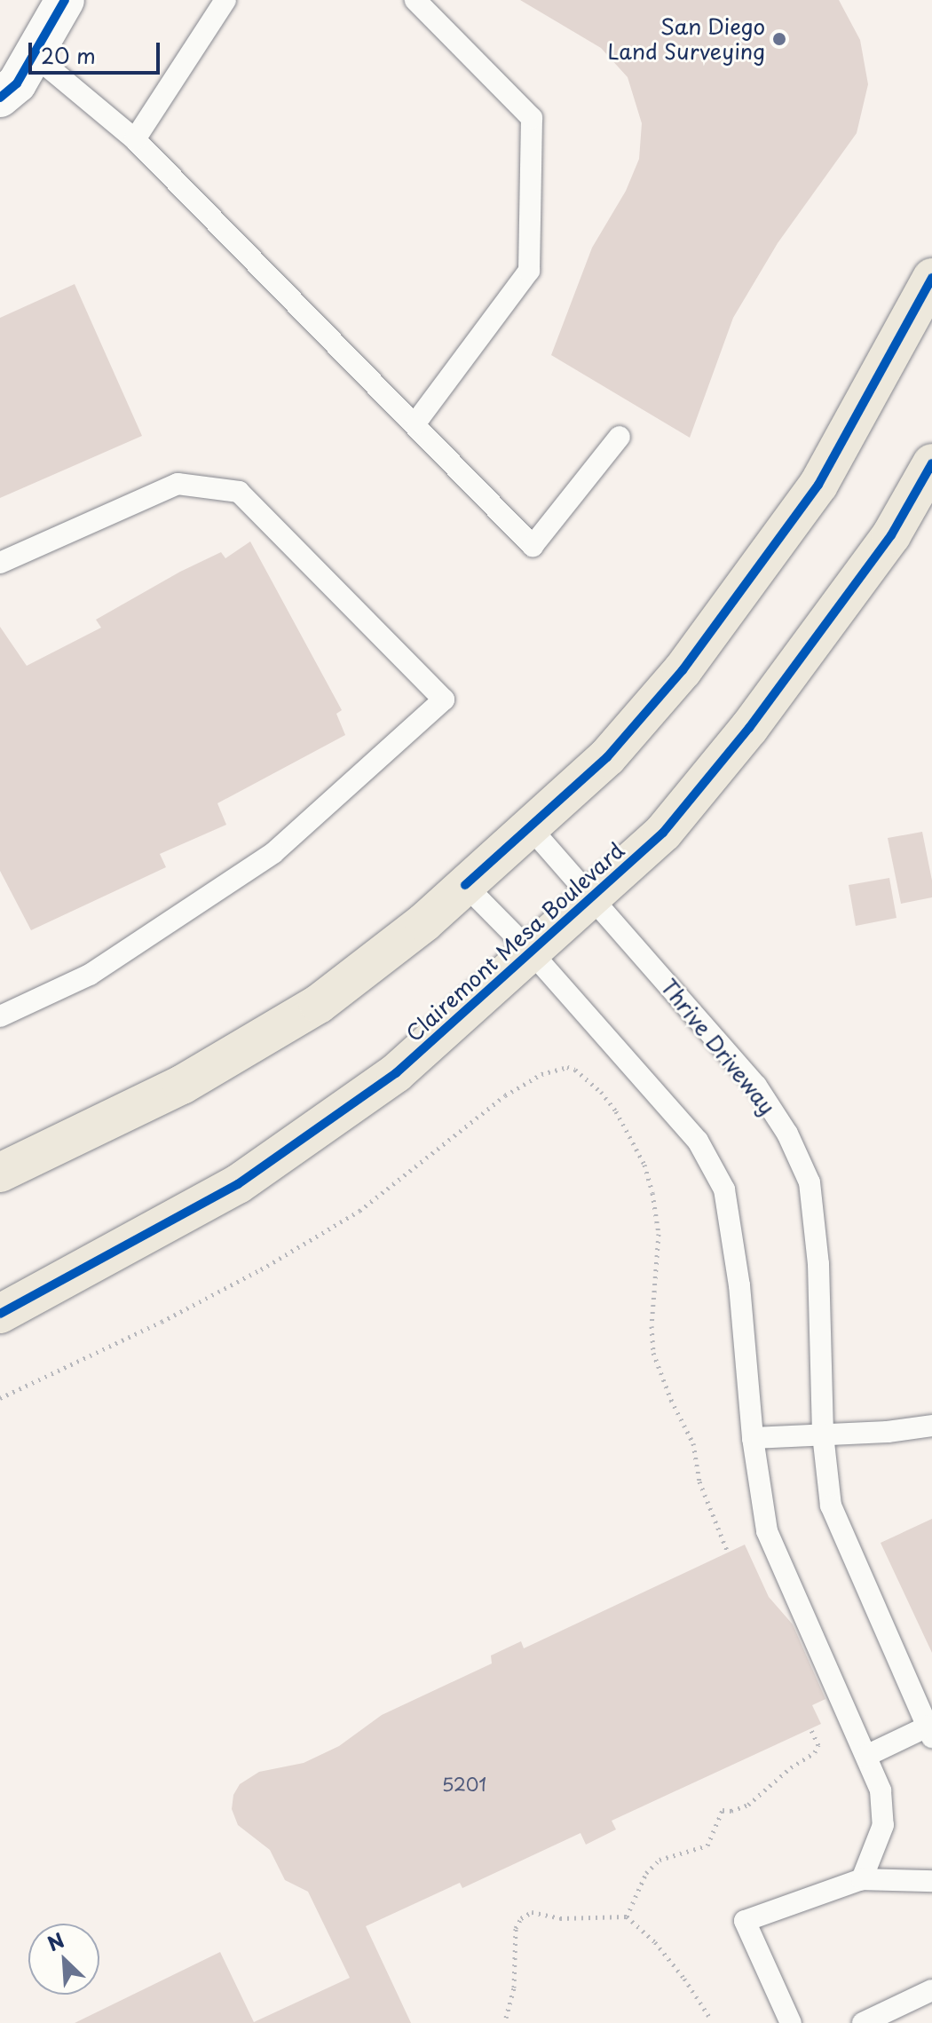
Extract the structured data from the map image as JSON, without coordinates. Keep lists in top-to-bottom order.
{
  "streets": {
    "main road": ["Clairemont Mesa Boulevard"],
    "lane": ["Thrive Driveway"]
  },
  "crossings": [
    ["Clairemont Mesa Boulevard", "Thrive Driveway"]
  ],
  "places": ["San Diego Land Surveying"],
  "house_numbers": ["5201"],
  "scale_bar": "20 m",
  "north": "top left"
}
